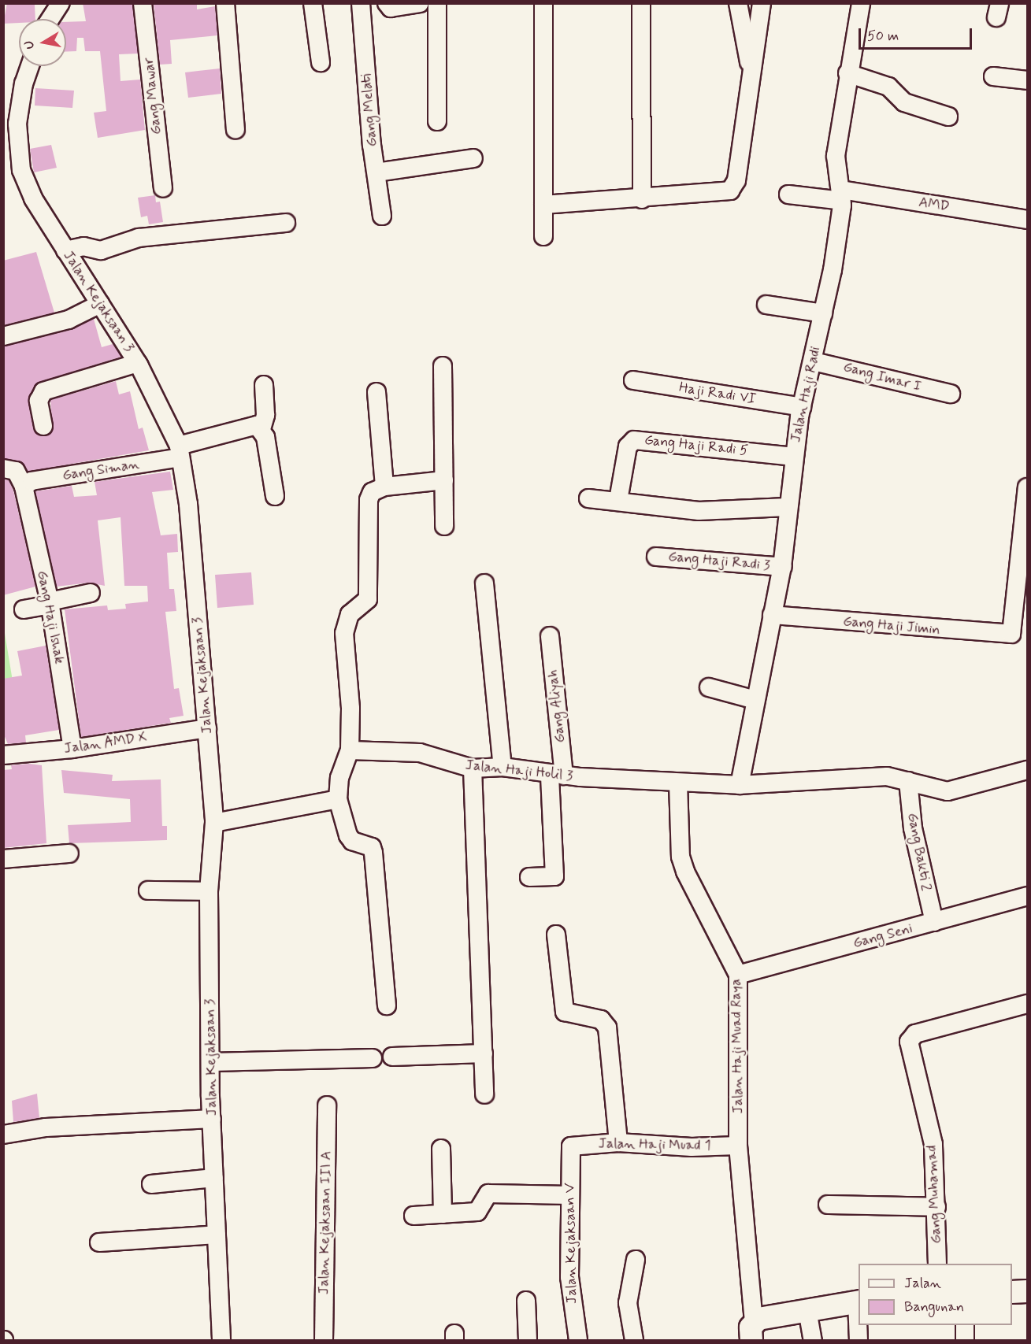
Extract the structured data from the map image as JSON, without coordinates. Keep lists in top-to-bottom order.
{
  "streets": {
    "street": [
      "Gang Mawar",
      "Gang Melati",
      "AMD",
      "Jalan Kejaksaan 3",
      "Gang Imar I",
      "Haji Radi VI",
      "Jalan Haji Radi",
      "Gang Haji Radi 5",
      "Gang Siman",
      "Gang Haji Radi 3",
      "Gang Haji Ishak",
      "Gang Haji Jimin",
      "Gang Aliyah",
      "Jalan AMD X",
      "Jalan Haji Holil 3",
      "Gang Bakti 2",
      "Gang Seni",
      "Jalan Haji Muad Raya",
      "Jalan Haji Muad 1",
      "Gang Muhamad",
      "Jalan Kejaksaan III A",
      "Jalan Kejaksaan V"
    ]
  },
  "crossings": [
    ["AMD", "Jalan Haji Radi"],
    ["Jalan Kejaksaan 3", "Gang Siman"],
    ["Jalan Kejaksaan 3", "Jalan AMD X"],
    ["Gang Imar I", "Jalan Haji Radi"],
    ["Haji Radi VI", "Jalan Haji Radi"],
    ["Jalan Haji Radi", "Gang Haji Radi 5"],
    ["Jalan Haji Radi", "Gang Haji Radi 3"],
    ["Jalan Haji Radi", "Gang Haji Jimin"],
    ["Jalan Haji Radi", "Jalan Haji Holil 3"],
    ["Gang Siman", "Gang Haji Ishak"],
    ["Gang Haji Ishak", "Jalan AMD X"],
    ["Gang Aliyah", "Jalan Haji Holil 3"],
    ["Jalan Haji Holil 3", "Gang Bakti 2"],
    ["Jalan Haji Holil 3", "Jalan Haji Muad Raya"],
    ["Gang Bakti 2", "Gang Seni"],
    ["Gang Seni", "Jalan Haji Muad Raya"],
    ["Jalan Haji Muad Raya", "Jalan Haji Muad 1"],
    ["Jalan Haji Muad 1", "Jalan Kejaksaan V"]
  ],
  "legend": ["Jalan", "Bangunan"],
  "scale_bar": "50 m",
  "north": "left"
}
